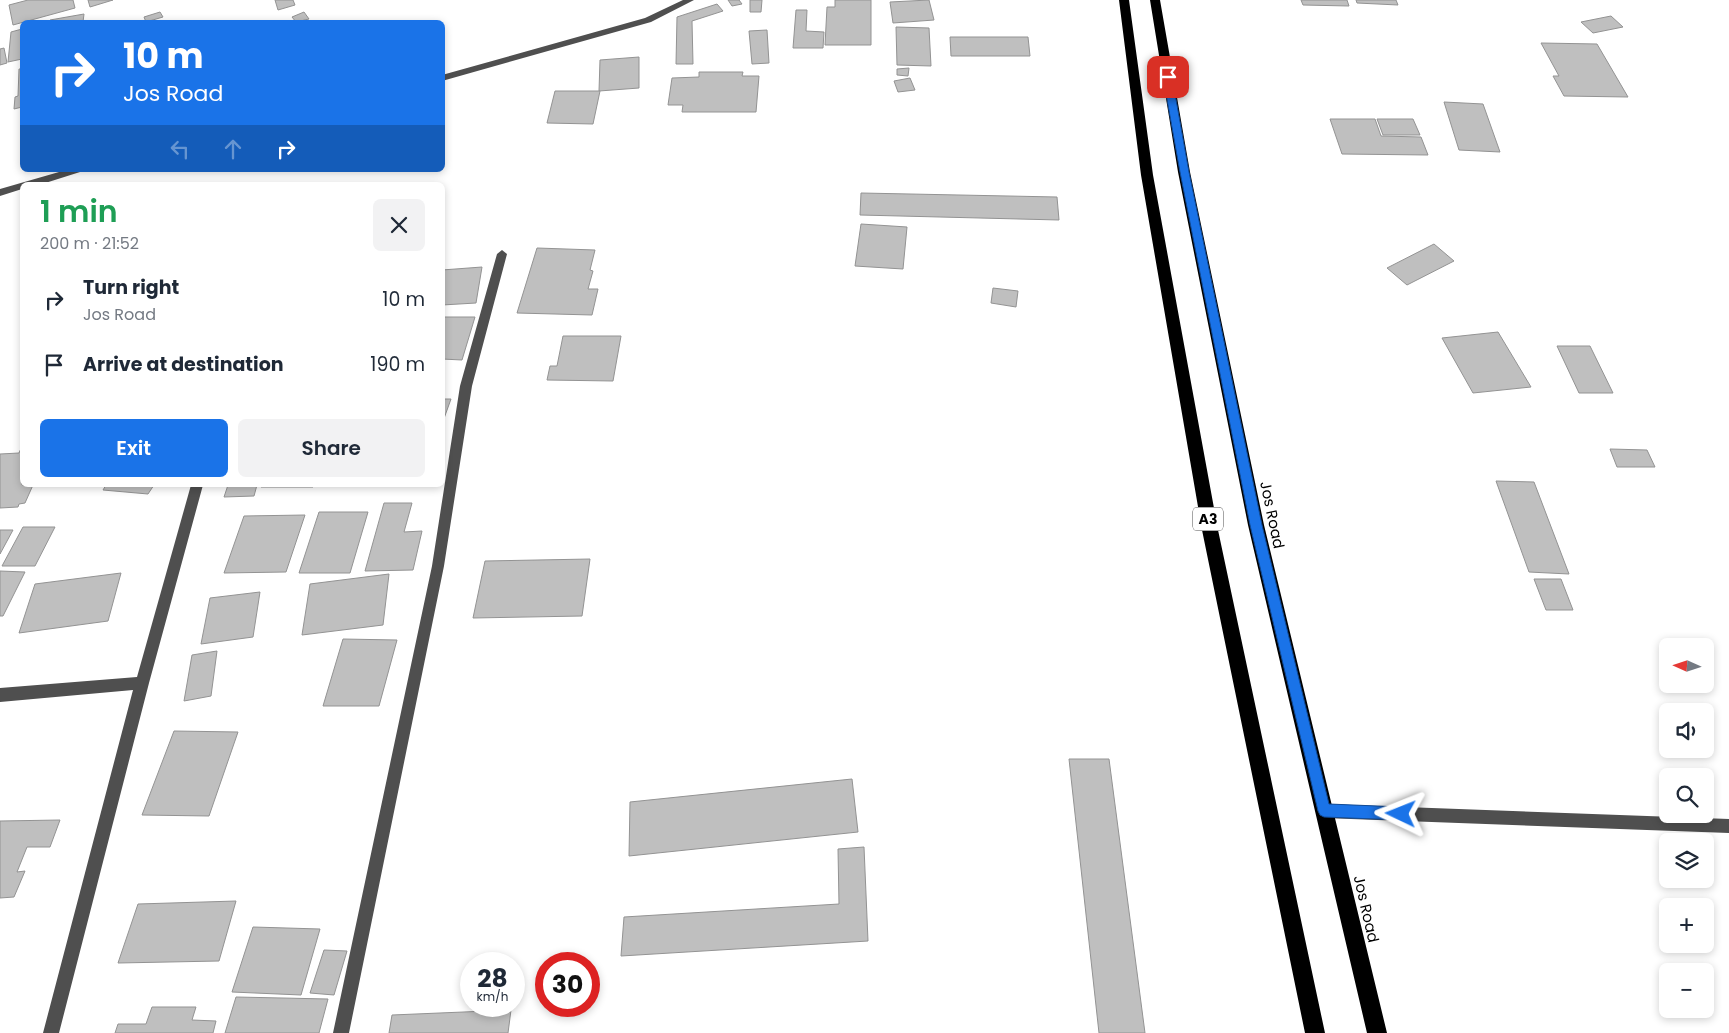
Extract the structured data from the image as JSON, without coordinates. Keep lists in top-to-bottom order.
{
  "streets": {
    "highway": ["Jos Road", "A3"]
  },
  "north": "left",
  "page": {
    "turn": ["10 m", "Jos Road"],
    "heading": ["1 min", "200 m · 21:52"],
    "list": [
      {
        "name": "Turn right",
        "note": "Jos Road",
        "value": "10 m"
      },
      {
        "name": "Arrive at destination",
        "value": "190 m"
      }
    ],
    "buttons": ["Exit", "Share"],
    "map_buttons": ["+", "−"],
    "speed": "28 km/h",
    "limit": "30"
  }
}
